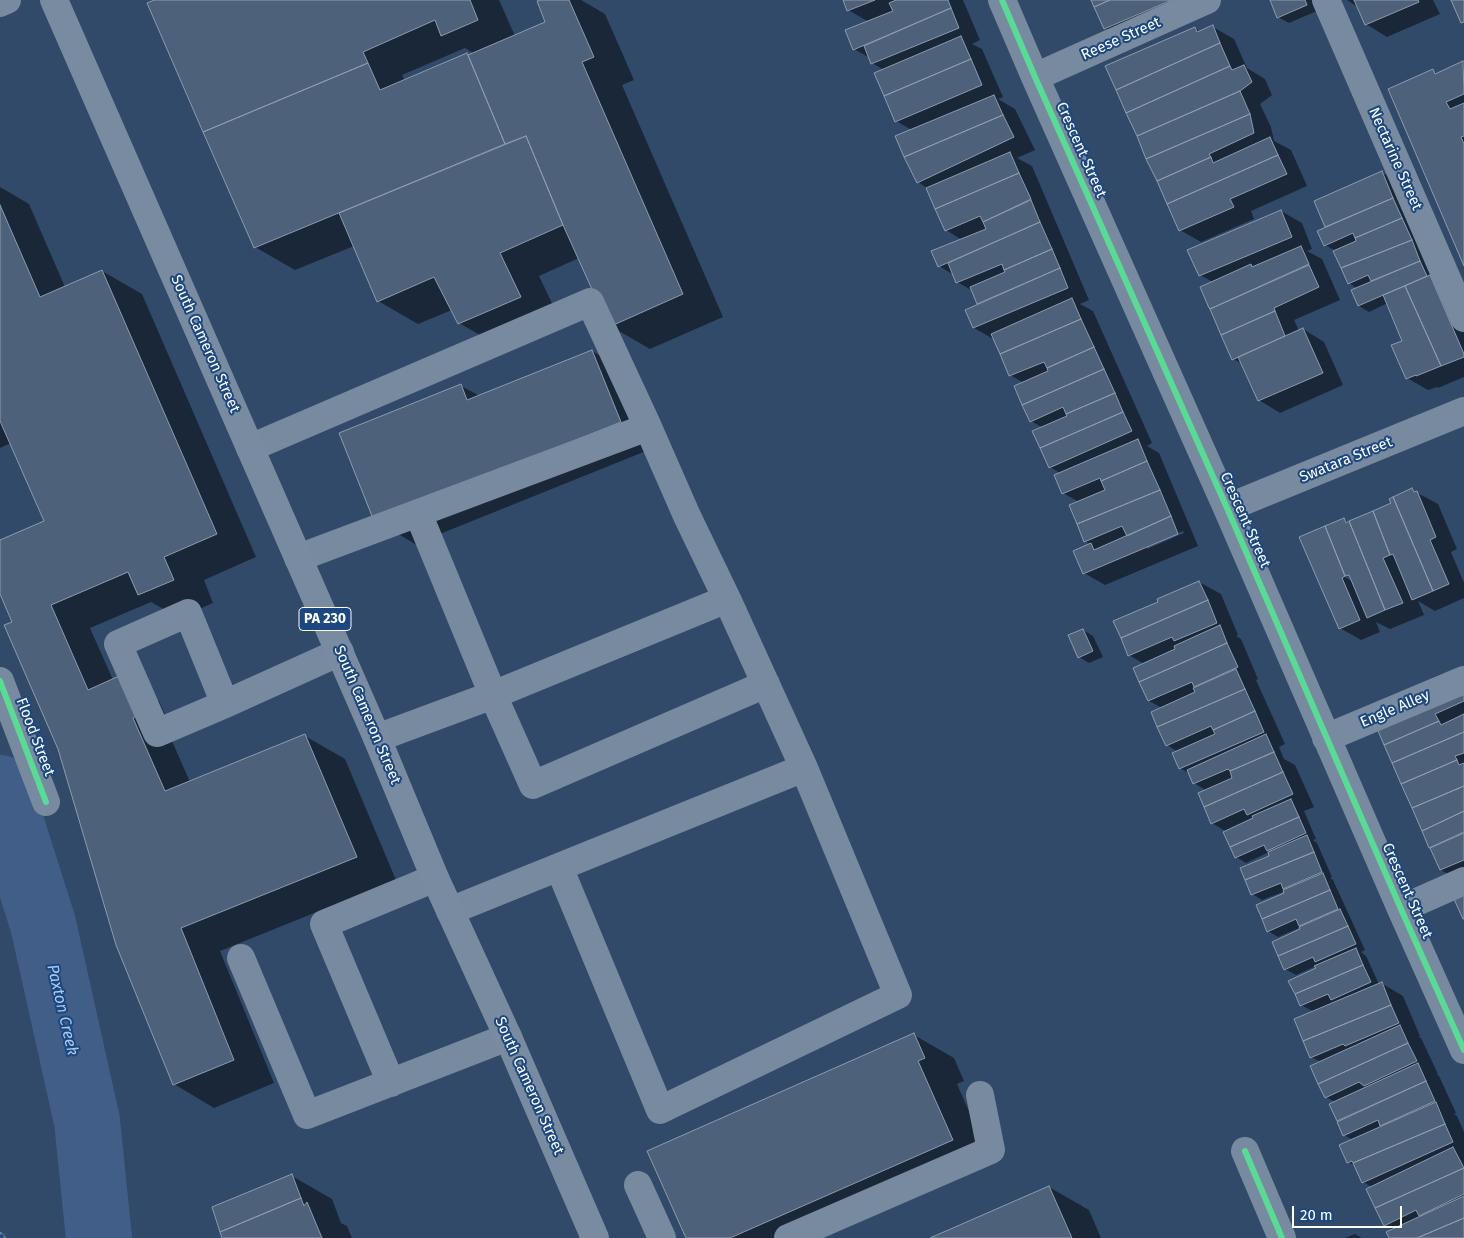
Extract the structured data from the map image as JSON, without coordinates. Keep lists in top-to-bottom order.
{
  "streets": {
    "highway": ["South Cameron Street", "PA 230"],
    "street": [
      "Reese Street",
      "Crescent Street",
      "Nectarine Street",
      "Swatara Street",
      "Engle Alley",
      "Flood Street"
    ]
  },
  "crossings": [
    ["Reese Street", "Crescent Street"],
    ["Crescent Street", "Swatara Street"],
    ["Crescent Street", "Engle Alley"]
  ],
  "water": ["Paxton Creek"],
  "scale_bar": "20 m"
}
